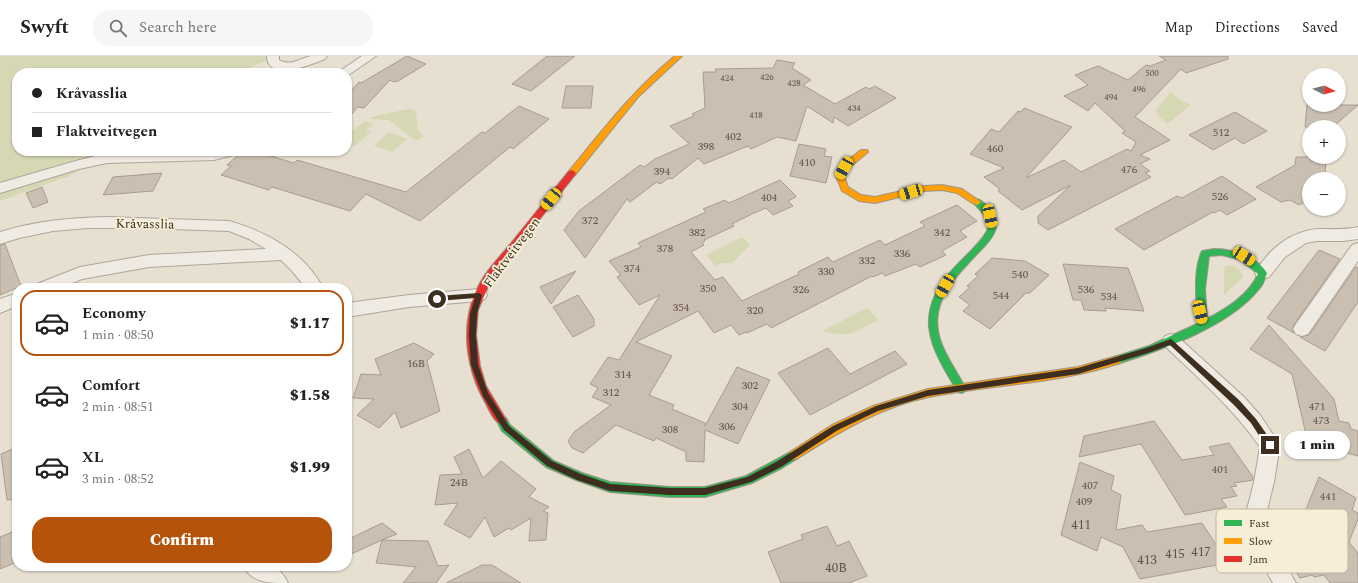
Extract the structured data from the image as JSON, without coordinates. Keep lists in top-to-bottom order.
{
  "streets": {
    "main road": ["Flaktveitvegen"],
    "street": ["Kråvasslia"]
  },
  "house_numbers": [
    "500",
    "426",
    "424",
    "428",
    "496",
    "494",
    "434",
    "418",
    "512",
    "402",
    "398",
    "460",
    "410",
    "476",
    "394",
    "526",
    "404",
    "372",
    "382",
    "342",
    "378",
    "336",
    "332",
    "374",
    "330",
    "540",
    "350",
    "326",
    "536",
    "544",
    "534",
    "354",
    "320",
    "16B",
    "314",
    "302",
    "312",
    "304",
    "471",
    "473",
    "306",
    "308",
    "401",
    "24B",
    "407",
    "441",
    "409",
    "411",
    "417",
    "415",
    "413",
    "40B"
  ],
  "legend": ["Fast", "Slow", "Jam"],
  "north": "right",
  "page": {
    "header": "Swyft",
    "search": "Search here",
    "nav": ["Map", "Directions", "Saved"],
    "map_buttons": ["+", "−"],
    "banner": ["Kråvasslia", "Flaktveitvegen"],
    "list": [
      {
        "name": "Economy",
        "note": "1 min · 08:50",
        "value": "$1.17"
      },
      {
        "name": "Comfort",
        "note": "2 min · 08:51",
        "value": "$1.58"
      },
      {
        "name": "XL",
        "note": "3 min · 08:52",
        "value": "$1.99"
      }
    ],
    "bubble": "1 min",
    "buttons": "Confirm"
  }
}
